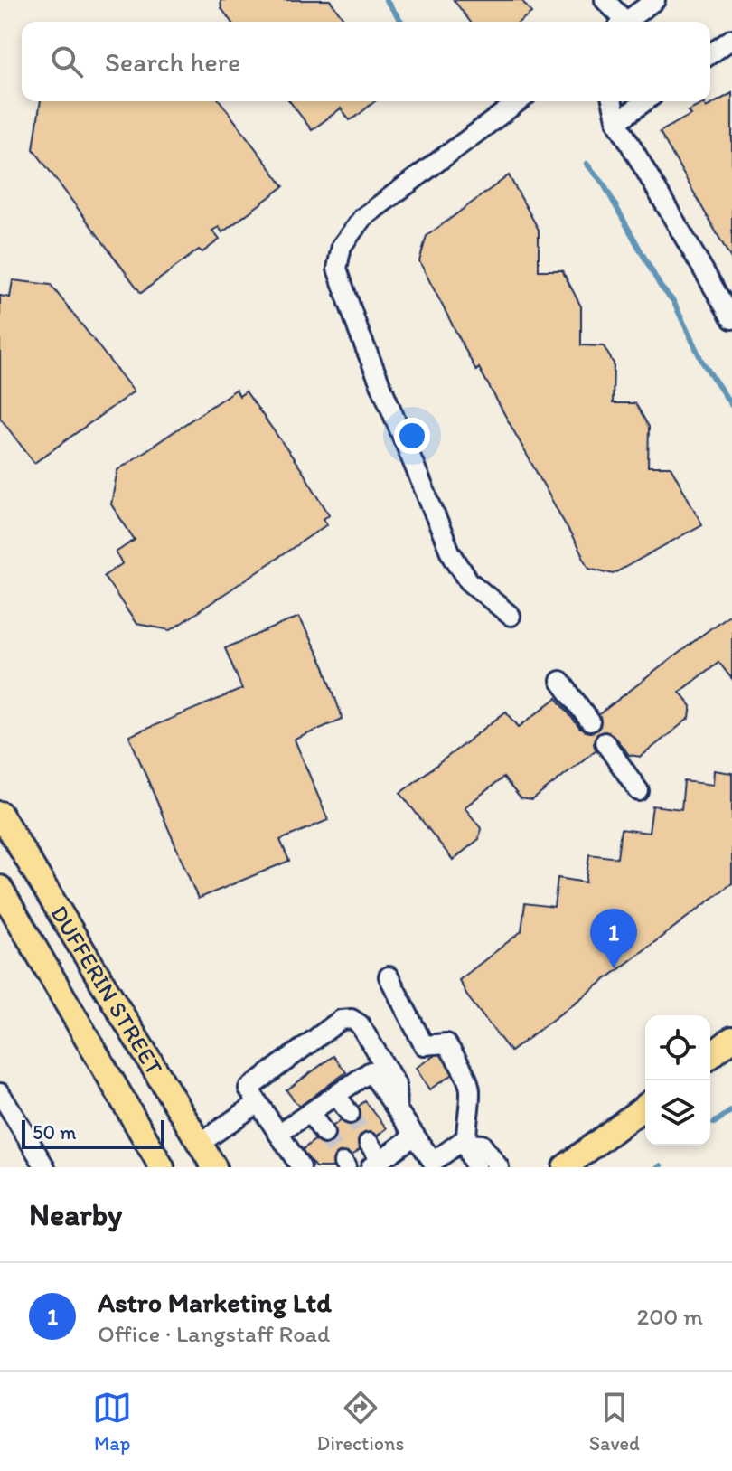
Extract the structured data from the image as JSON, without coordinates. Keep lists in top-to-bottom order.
{
  "streets": {
    "main road": ["DUFFERIN STREET"]
  },
  "scale_bar": "50 m",
  "page": {
    "search": "Search here",
    "pins": "1",
    "scale": "50 m",
    "heading": "Nearby",
    "list": [
      {
        "mark": "1",
        "name": "Astro Marketing Ltd",
        "note": "Office · Langstaff Road",
        "value": "200 m"
      }
    ],
    "nav": ["Map", "Directions", "Saved"]
  }
}
